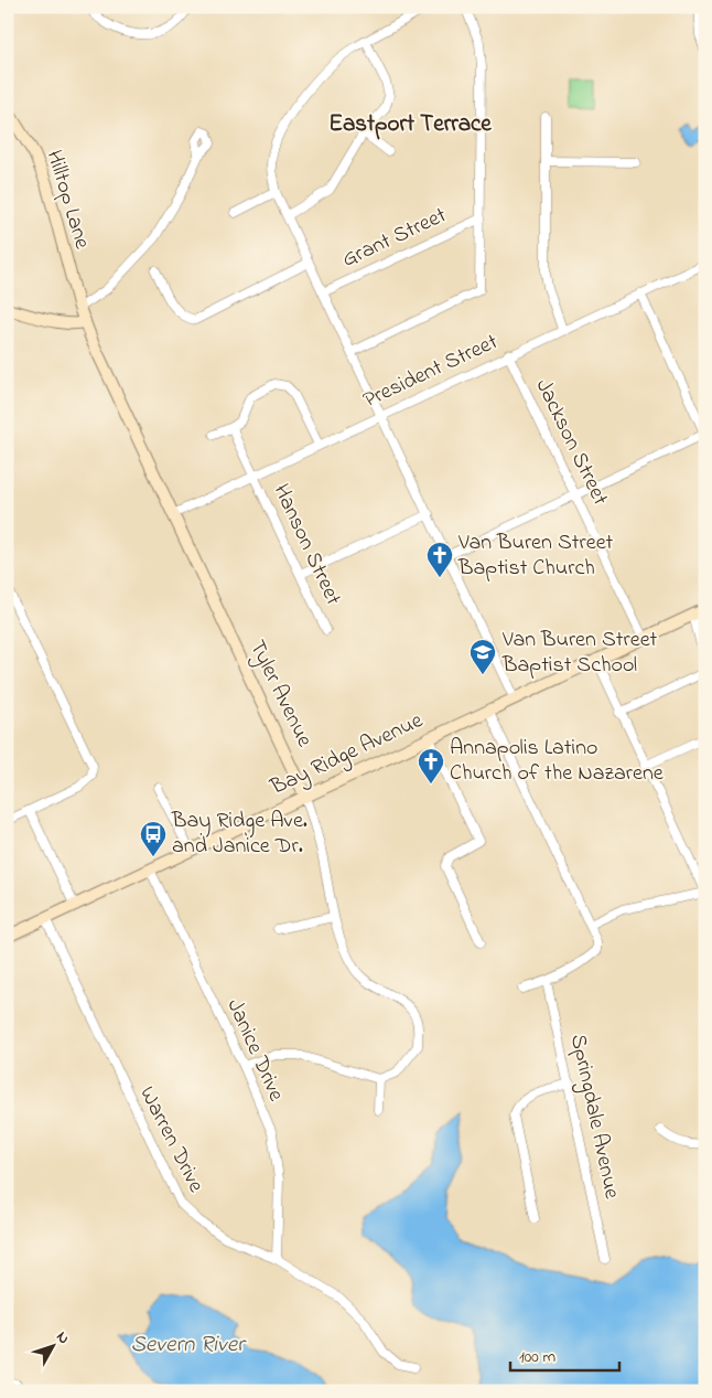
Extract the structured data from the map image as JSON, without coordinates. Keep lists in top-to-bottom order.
{
  "streets": {
    "street": [
      "Hilltop Lane",
      "Grant Street",
      "President Street",
      "Jackson Street",
      "Hanson Street",
      "Tyler Avenue",
      "Bay Ridge Avenue",
      "Janice Drive",
      "Springdale Avenue",
      "Warren Drive"
    ]
  },
  "crossings": [
    ["Hilltop Lane", "Tyler Avenue"],
    ["President Street", "Jackson Street"],
    ["President Street", "Hanson Street"],
    ["President Street", "Tyler Avenue"],
    ["Jackson Street", "Bay Ridge Avenue"],
    ["Tyler Avenue", "Bay Ridge Avenue"],
    ["Bay Ridge Avenue", "Janice Drive"],
    ["Bay Ridge Avenue", "Warren Drive"],
    ["Janice Drive", "Warren Drive"]
  ],
  "districts": ["Eastport Terrace"],
  "water": ["Severn River"],
  "places": {
    "church": ["Van Buren Street Baptist Church", "Annapolis Latino Church of the Nazarene"],
    "school or university": ["Van Buren Street Baptist School"],
    "bus stop": ["Bay Ridge Ave. and Janice Dr."]
  },
  "scale_bar": "100 m",
  "north": "top right"
}
